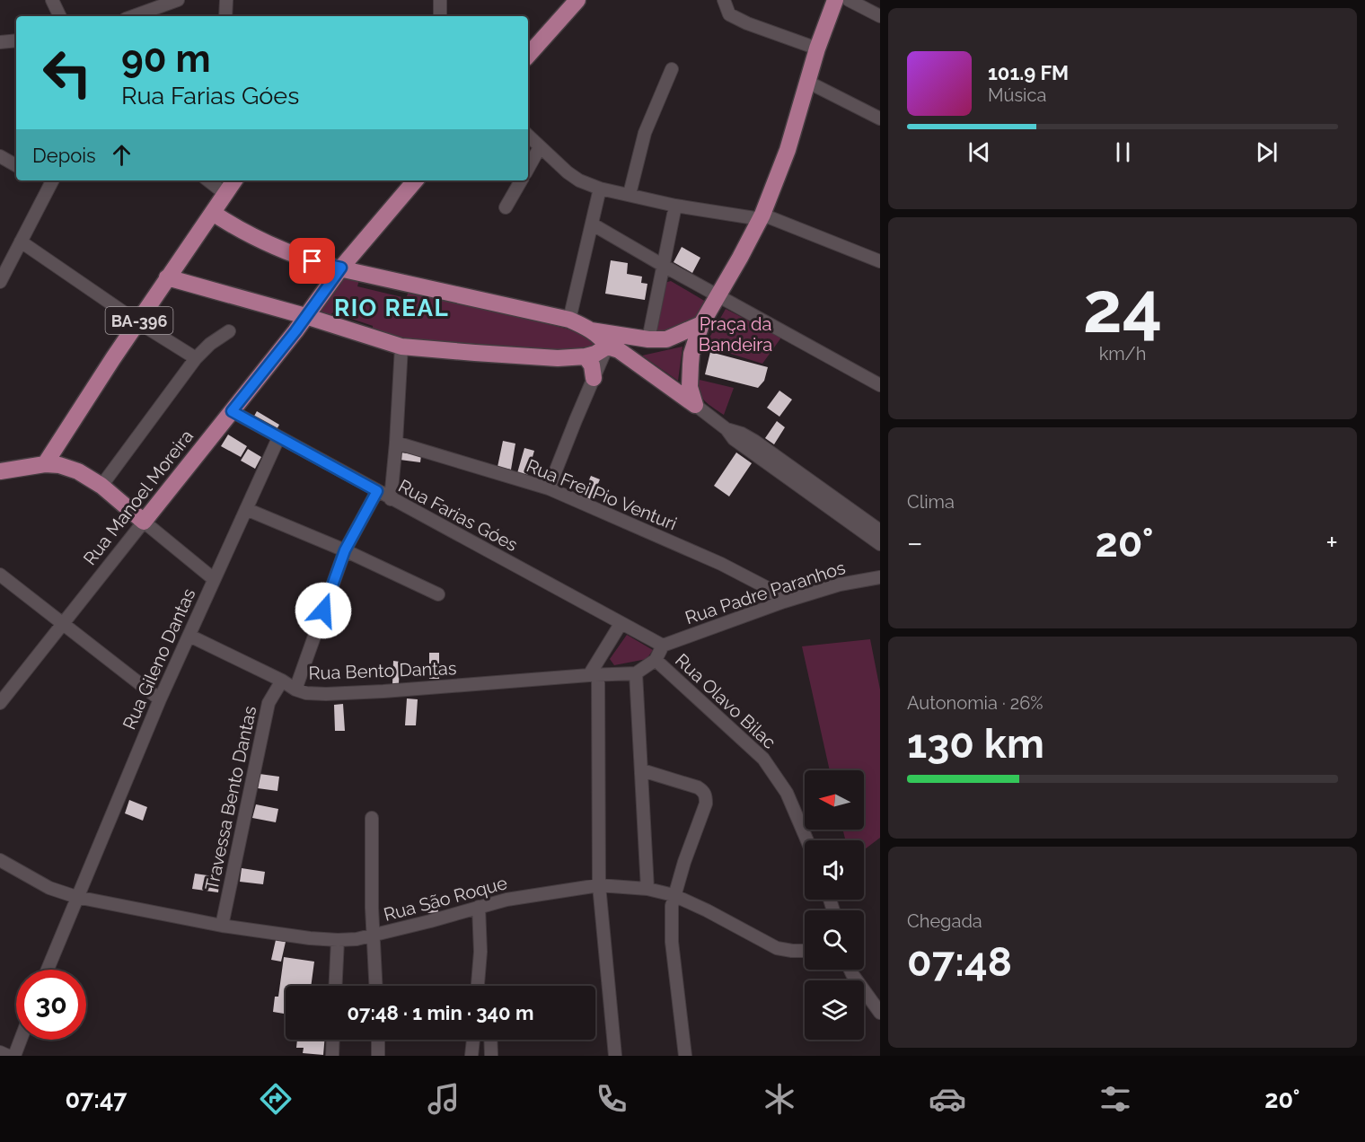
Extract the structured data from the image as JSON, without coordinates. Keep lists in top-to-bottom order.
{
  "streets": {
    "main road": ["BA-396", "Rua Manoel Moreira"],
    "street": [
      "Rua Frei Pio Venturi",
      "Rua Farias Góes",
      "Rua Padre Paranhos",
      "Rua Gileno Dantas",
      "Rua Bento Dantas",
      "Rua Olavo Bilac",
      "Travessa Bento Dantas",
      "Rua São Roque"
    ]
  },
  "crossings": [
    ["Rua Frei Pio Venturi", "Rua Padre Paranhos"],
    ["Rua Manoel Moreira", "Rua Farias Góes"],
    ["Rua Farias Góes", "Rua Padre Paranhos"],
    ["Rua Farias Góes", "Rua Gileno Dantas"],
    ["Rua Gileno Dantas", "Rua Bento Dantas"],
    ["Rua Gileno Dantas", "Rua São Roque"],
    ["Rua Bento Dantas", "Travessa Bento Dantas"],
    ["Travessa Bento Dantas", "Rua São Roque"]
  ],
  "districts": ["RIO REAL"],
  "parks": ["Praça da Bandeira"],
  "north": "left",
  "page": {
    "turn": ["90 m", "Rua Farias Góes"],
    "song": ["101.9 FM", "Música"],
    "then": "Depois",
    "tile": [
      ["24", "km/h"],
      "Clima",
      ["Autonomia · 26%", "130 km"],
      ["Chegada", "07:48"]
    ],
    "heat": ["−", "20°", "+"],
    "limit": "30",
    "trip": "07:48 · 1 min · 340 m",
    "tabs": ["07:47", "20°"]
  }
}
